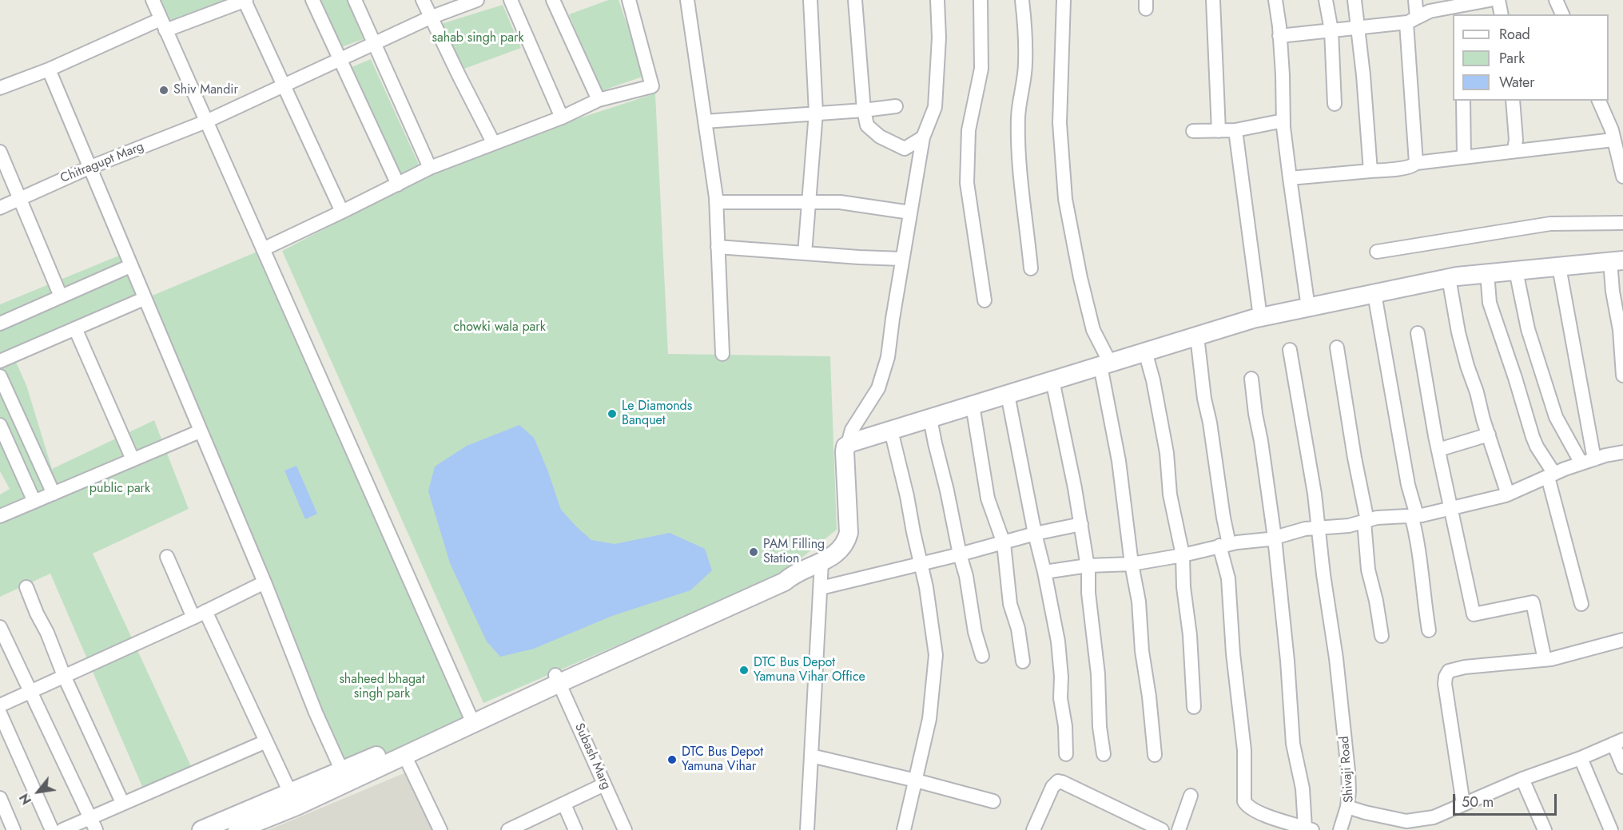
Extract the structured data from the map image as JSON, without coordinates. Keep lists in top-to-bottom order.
{
  "streets": {
    "street": ["Chitragupt Marg", "Subash Marg", "Shivaji Road"]
  },
  "parks": [
    "sahab singh park",
    "chowki wala park",
    "public park",
    "shaheed bhagat singh park"
  ],
  "places": [
    "Shiv Mandir",
    "Le Diamonds Banquet",
    "PAM Filling Station",
    "DTC Bus Depot Yamuna Vihar Office",
    "DTC Bus Depot Yamuna Vihar"
  ],
  "legend": ["Road", "Park", "Water"],
  "scale_bar": "50 m",
  "north": "bottom left"
}
